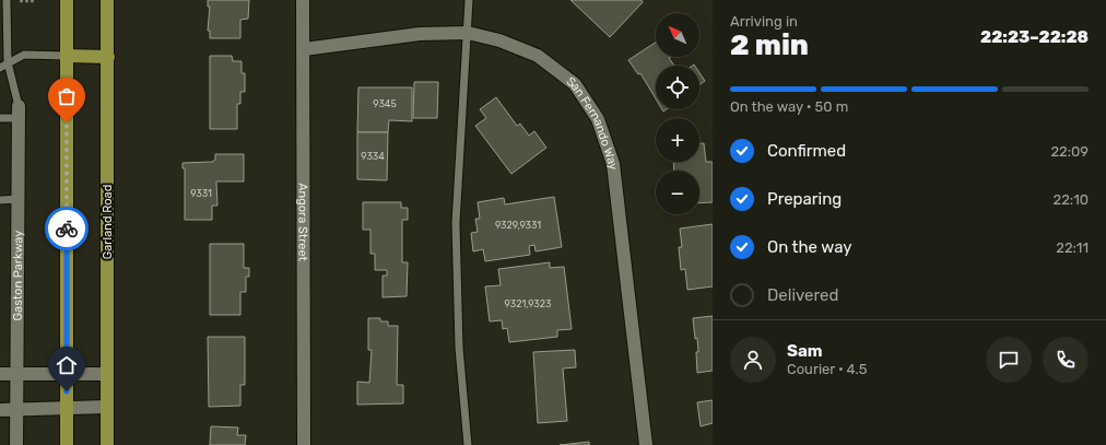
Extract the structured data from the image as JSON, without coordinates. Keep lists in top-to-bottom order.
{
  "streets": {
    "main road": ["Garland Road"],
    "street": ["San Fernando Way", "Angora Street", "Gaston Parkway"]
  },
  "crossings": [
    ["San Fernando Way", "Angora Street"]
  ],
  "house_numbers": [
    "9345",
    "9334",
    "9331",
    "9329,9331",
    "9321,9323"
  ],
  "north": "top left",
  "page": {
    "heading": ["2 min", "Arriving in", "22:23–22:28"],
    "panel": ["Sam", "Courier · 4.5"],
    "map_buttons": ["+", "−"],
    "bar": "On the way · 50 m",
    "list": [
      ["Confirmed", "22:09"],
      ["Preparing", "22:10"],
      ["On the way", "22:11"],
      "Delivered"
    ]
  }
}
